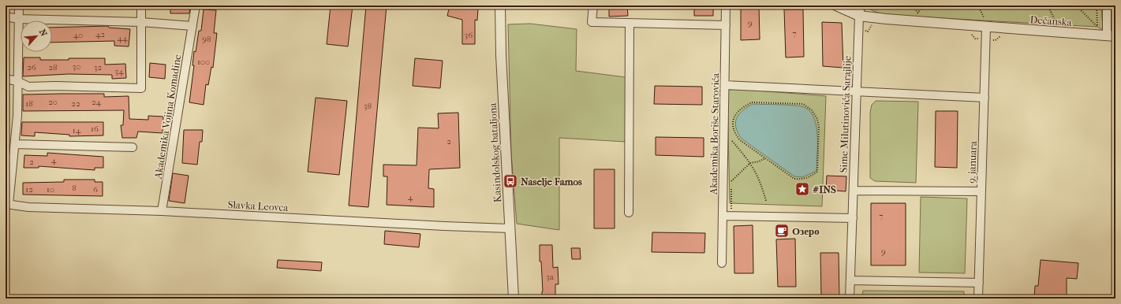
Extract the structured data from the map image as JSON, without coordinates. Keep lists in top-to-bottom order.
{
  "streets": {
    "street": [
      "Dečanska",
      "Sime Milutinovića Sarajlije",
      "Akademika Vojina Komadine",
      "Akademika Boriše Starovića",
      "Kasindolskog bataljona",
      "9. januara",
      "Slavka Leovca"
    ]
  },
  "crossings": [
    ["Dečanska", "Sime Milutinovića Sarajlije"],
    ["Dečanska", "9. januara"],
    ["Akademika Vojina Komadine", "Slavka Leovca"],
    ["Kasindolskog bataljona", "Slavka Leovca"]
  ],
  "places": {
    "bus stop": ["Naselje Famos"],
    "place": ["#INS"],
    "cafe": ["Озеро"]
  },
  "house_numbers": [
    "9",
    "7",
    "42",
    "40",
    "36",
    "44",
    "98",
    "100",
    "30",
    "26",
    "28",
    "32",
    "34",
    "20",
    "24",
    "18",
    "22",
    "38",
    "16",
    "14",
    "2",
    "4",
    "2",
    "8",
    "12",
    "10",
    "6",
    "4",
    "7",
    "9",
    "3a"
  ],
  "north": "top right"
}
